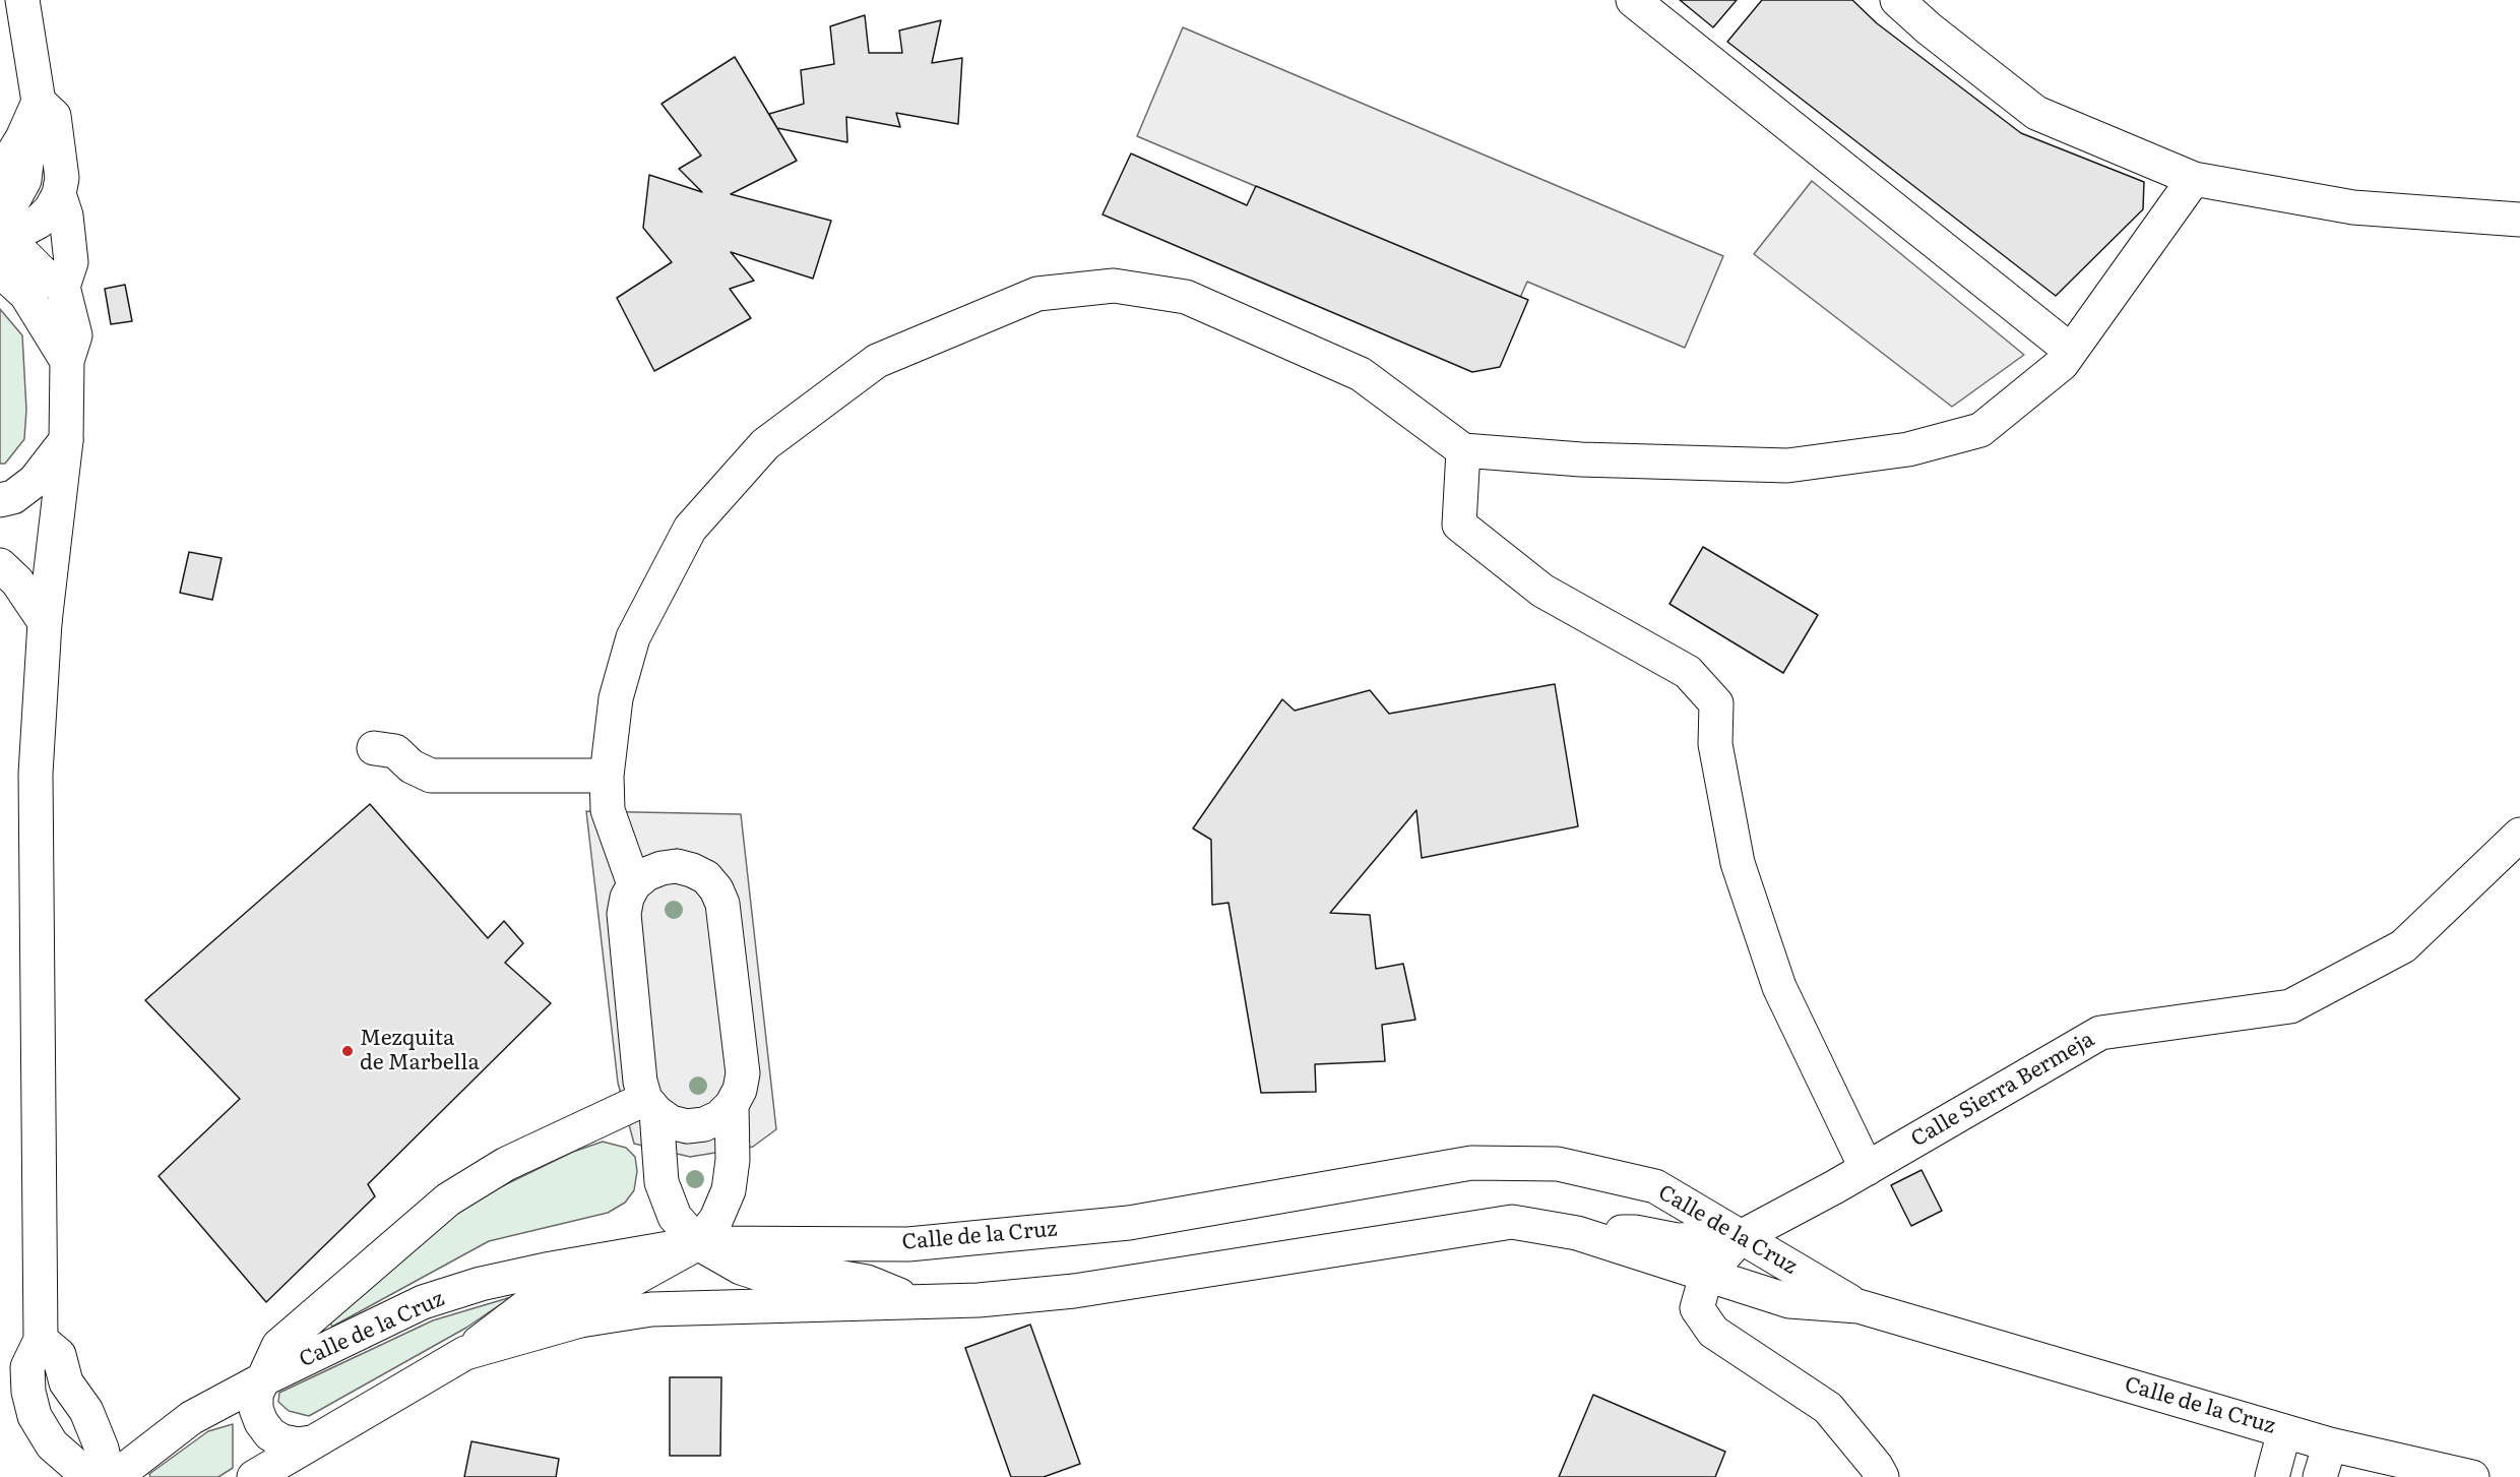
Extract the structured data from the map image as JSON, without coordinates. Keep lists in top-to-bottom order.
{
  "streets": {
    "street": ["Calle Sierra Bermeja", "Calle de la Cruz"]
  },
  "crossings": [
    ["Calle Sierra Bermeja", "Calle de la Cruz"]
  ],
  "places": ["Mezquita de Marbella"]
}
